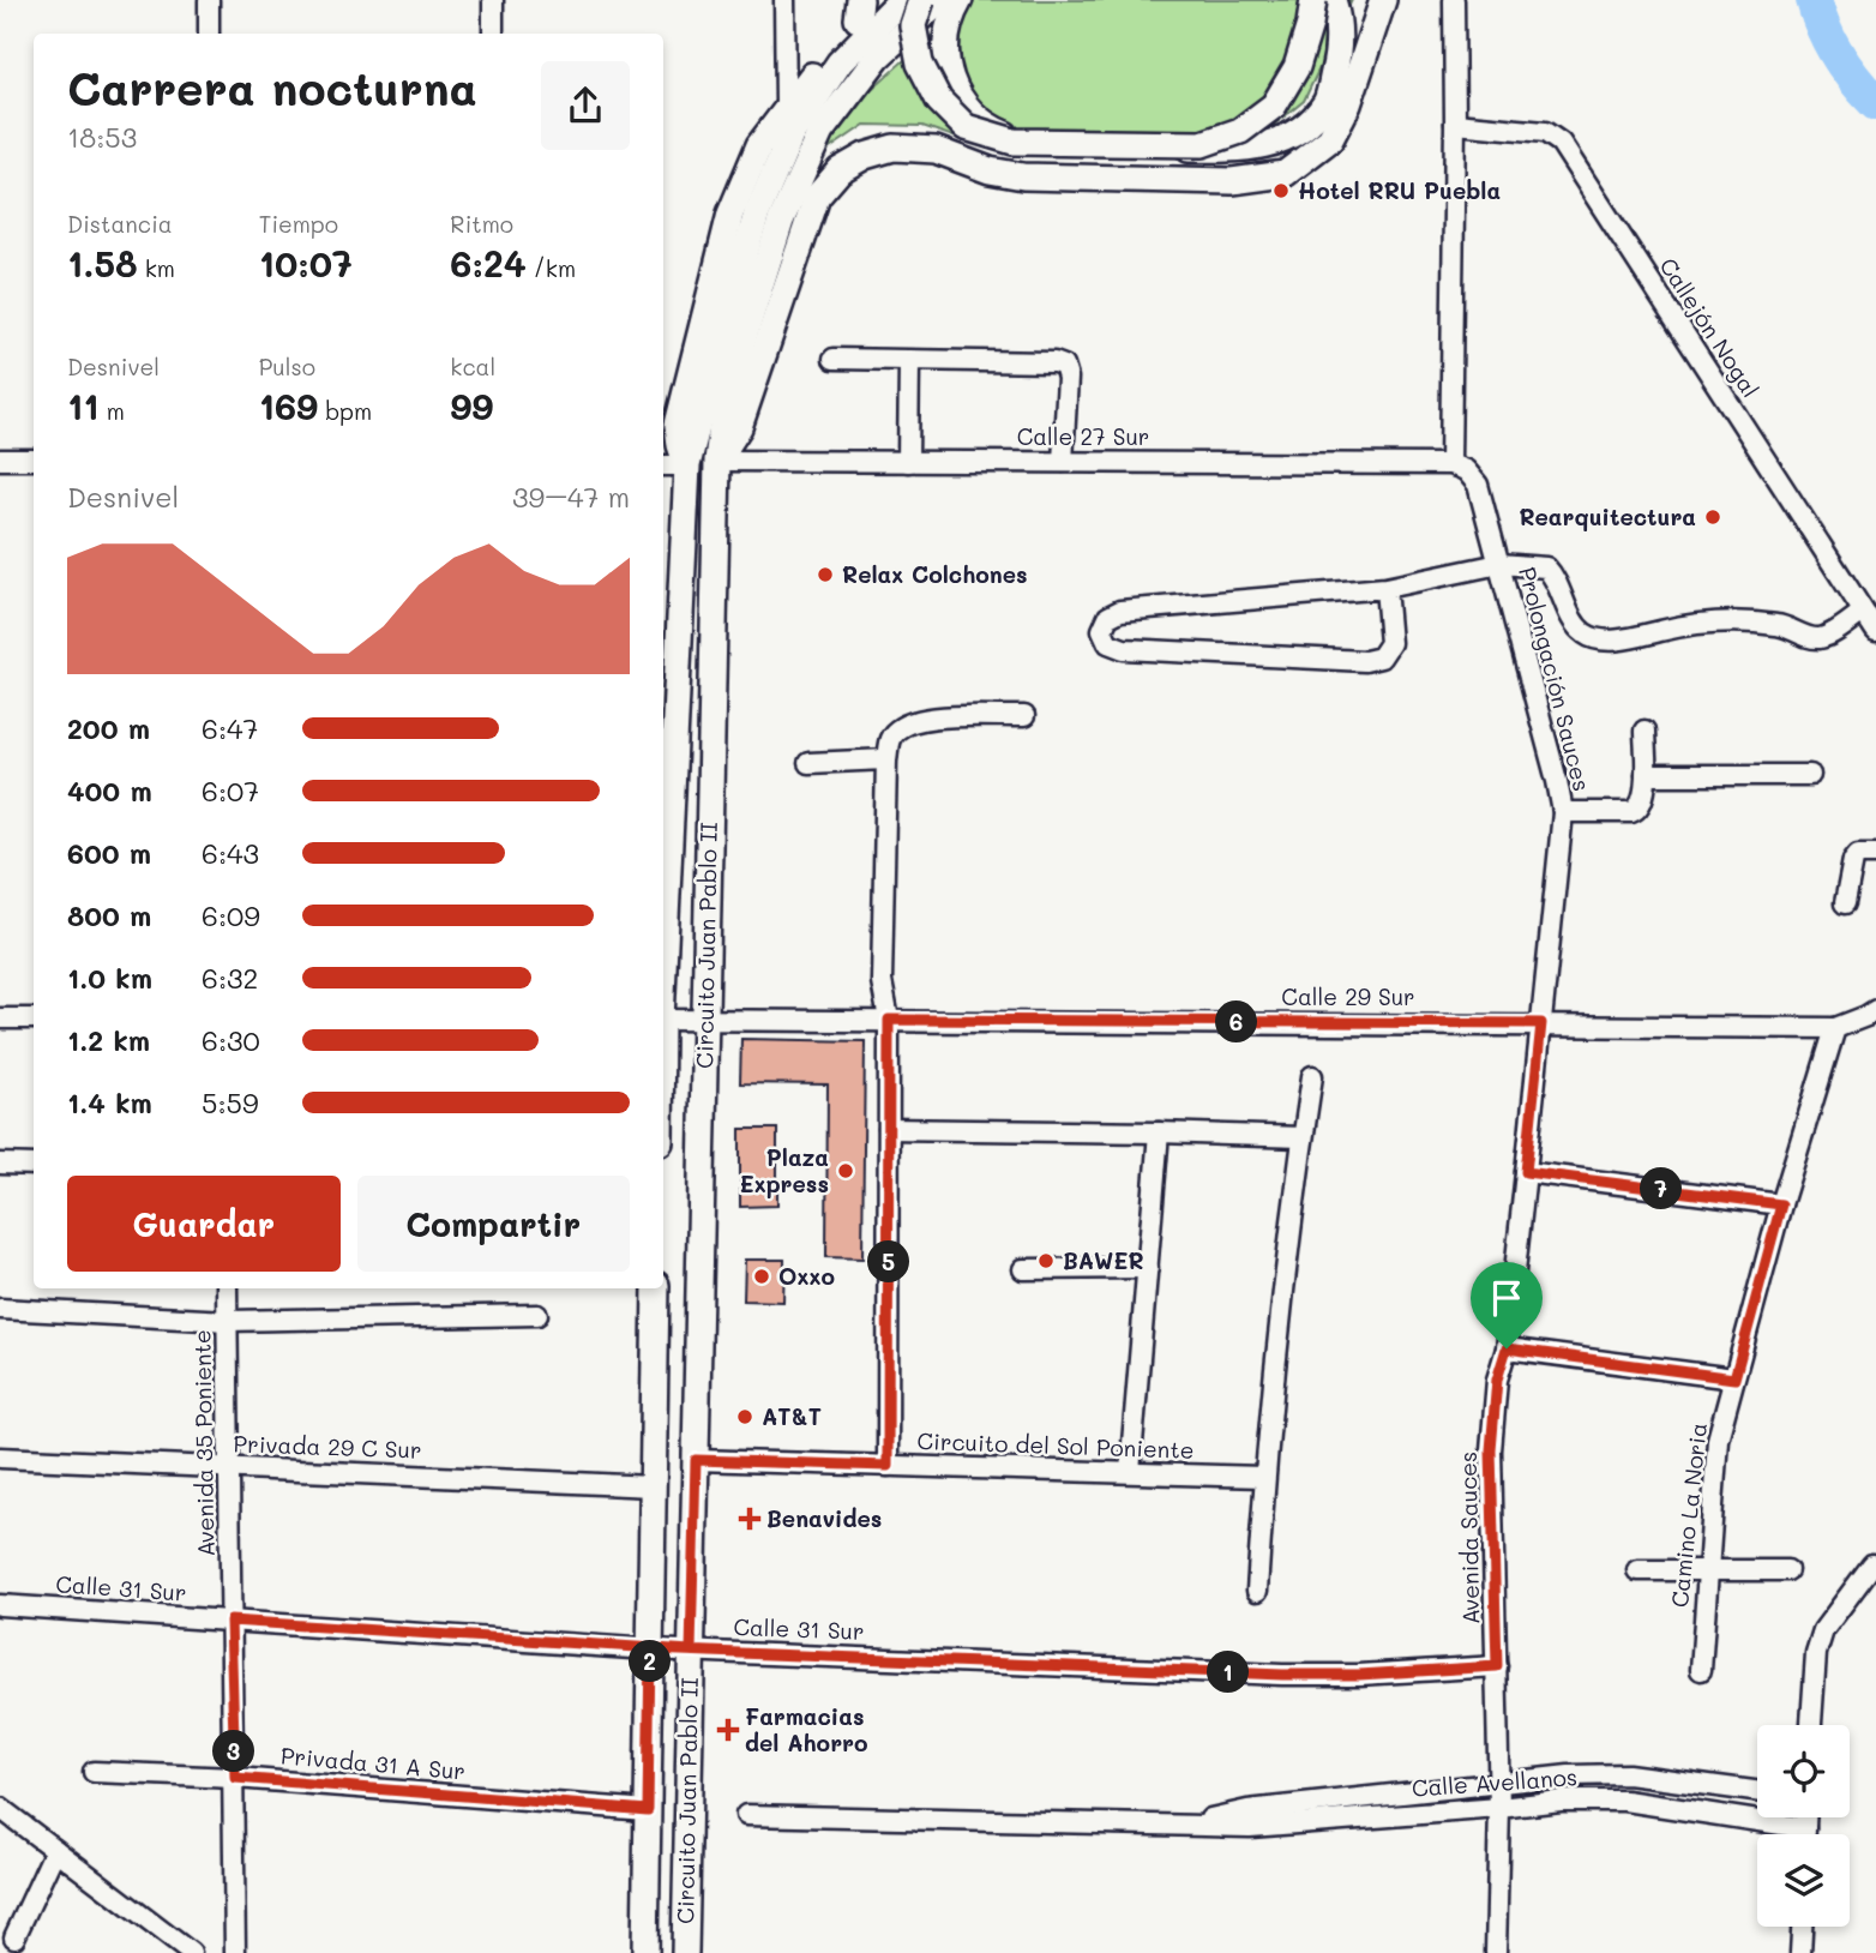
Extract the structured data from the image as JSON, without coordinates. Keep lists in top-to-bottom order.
{
  "streets": {
    "main road": ["Circuito Juan Pablo II"],
    "street": [
      "Callejón Nogal",
      "Calle 27 Sur",
      "Prolongación Sauces",
      "Calle 29 Sur",
      "Avenida 35 Poniente",
      "Circuito del Sol Poniente",
      "Privada 29 C Sur",
      "Camino La Noria",
      "Avenida Sauces",
      "Calle 31 Sur",
      "Privada 31 A Sur",
      "Calle Avellanos"
    ]
  },
  "crossings": [
    ["Calle 27 Sur", "Prolongación Sauces"],
    ["Calle 27 Sur", "Circuito Juan Pablo II"],
    ["Prolongación Sauces", "Calle 29 Sur"],
    ["Prolongación Sauces", "Avenida Sauces"],
    ["Circuito Juan Pablo II", "Calle 29 Sur"],
    ["Circuito Juan Pablo II", "Circuito del Sol Poniente"],
    ["Circuito Juan Pablo II", "Privada 29 C Sur"],
    ["Circuito Juan Pablo II", "Calle 31 Sur"],
    ["Circuito Juan Pablo II", "Privada 31 A Sur"],
    ["Calle 29 Sur", "Camino La Noria"],
    ["Calle 29 Sur", "Avenida Sauces"],
    ["Avenida 35 Poniente", "Privada 29 C Sur"],
    ["Avenida 35 Poniente", "Calle 31 Sur"],
    ["Avenida 35 Poniente", "Privada 31 A Sur"],
    ["Avenida Sauces", "Calle 31 Sur"],
    ["Avenida Sauces", "Calle Avellanos"]
  ],
  "places": {
    "other": [
      "Hotel RRU Puebla",
      "Rearquitectura",
      "Relax Colchones",
      "Plaza Express",
      "BAWER",
      "Oxxo",
      "AT&T"
    ],
    "health": ["Benavides", "Farmacias del Ahorro"]
  },
  "page": {
    "heading": ["Carrera nocturna", "18:53"],
    "stats": [
      ["Distancia", "1.58 km"],
      ["Tiempo", "10:07"],
      ["Ritmo", "6:24 /km"],
      ["Desnivel", "11 m"],
      ["Pulso", "169 bpm"],
      ["kcal", "99"]
    ],
    "chart": ["Desnivel", "39–47 m"],
    "list": [
      {
        "name": "200 m",
        "note": "6:47"
      },
      {
        "name": "400 m",
        "note": "6:07"
      },
      {
        "name": "600 m",
        "note": "6:43"
      },
      {
        "name": "800 m",
        "note": "6:09"
      },
      {
        "name": "1.0 km",
        "note": "6:32"
      },
      {
        "name": "1.2 km",
        "note": "6:30"
      },
      {
        "name": "1.4 km",
        "note": "5:59"
      }
    ],
    "pins": [
      "6",
      "7",
      "5",
      "2",
      "1",
      "3"
    ],
    "buttons": ["Guardar", "Compartir"]
  }
}
